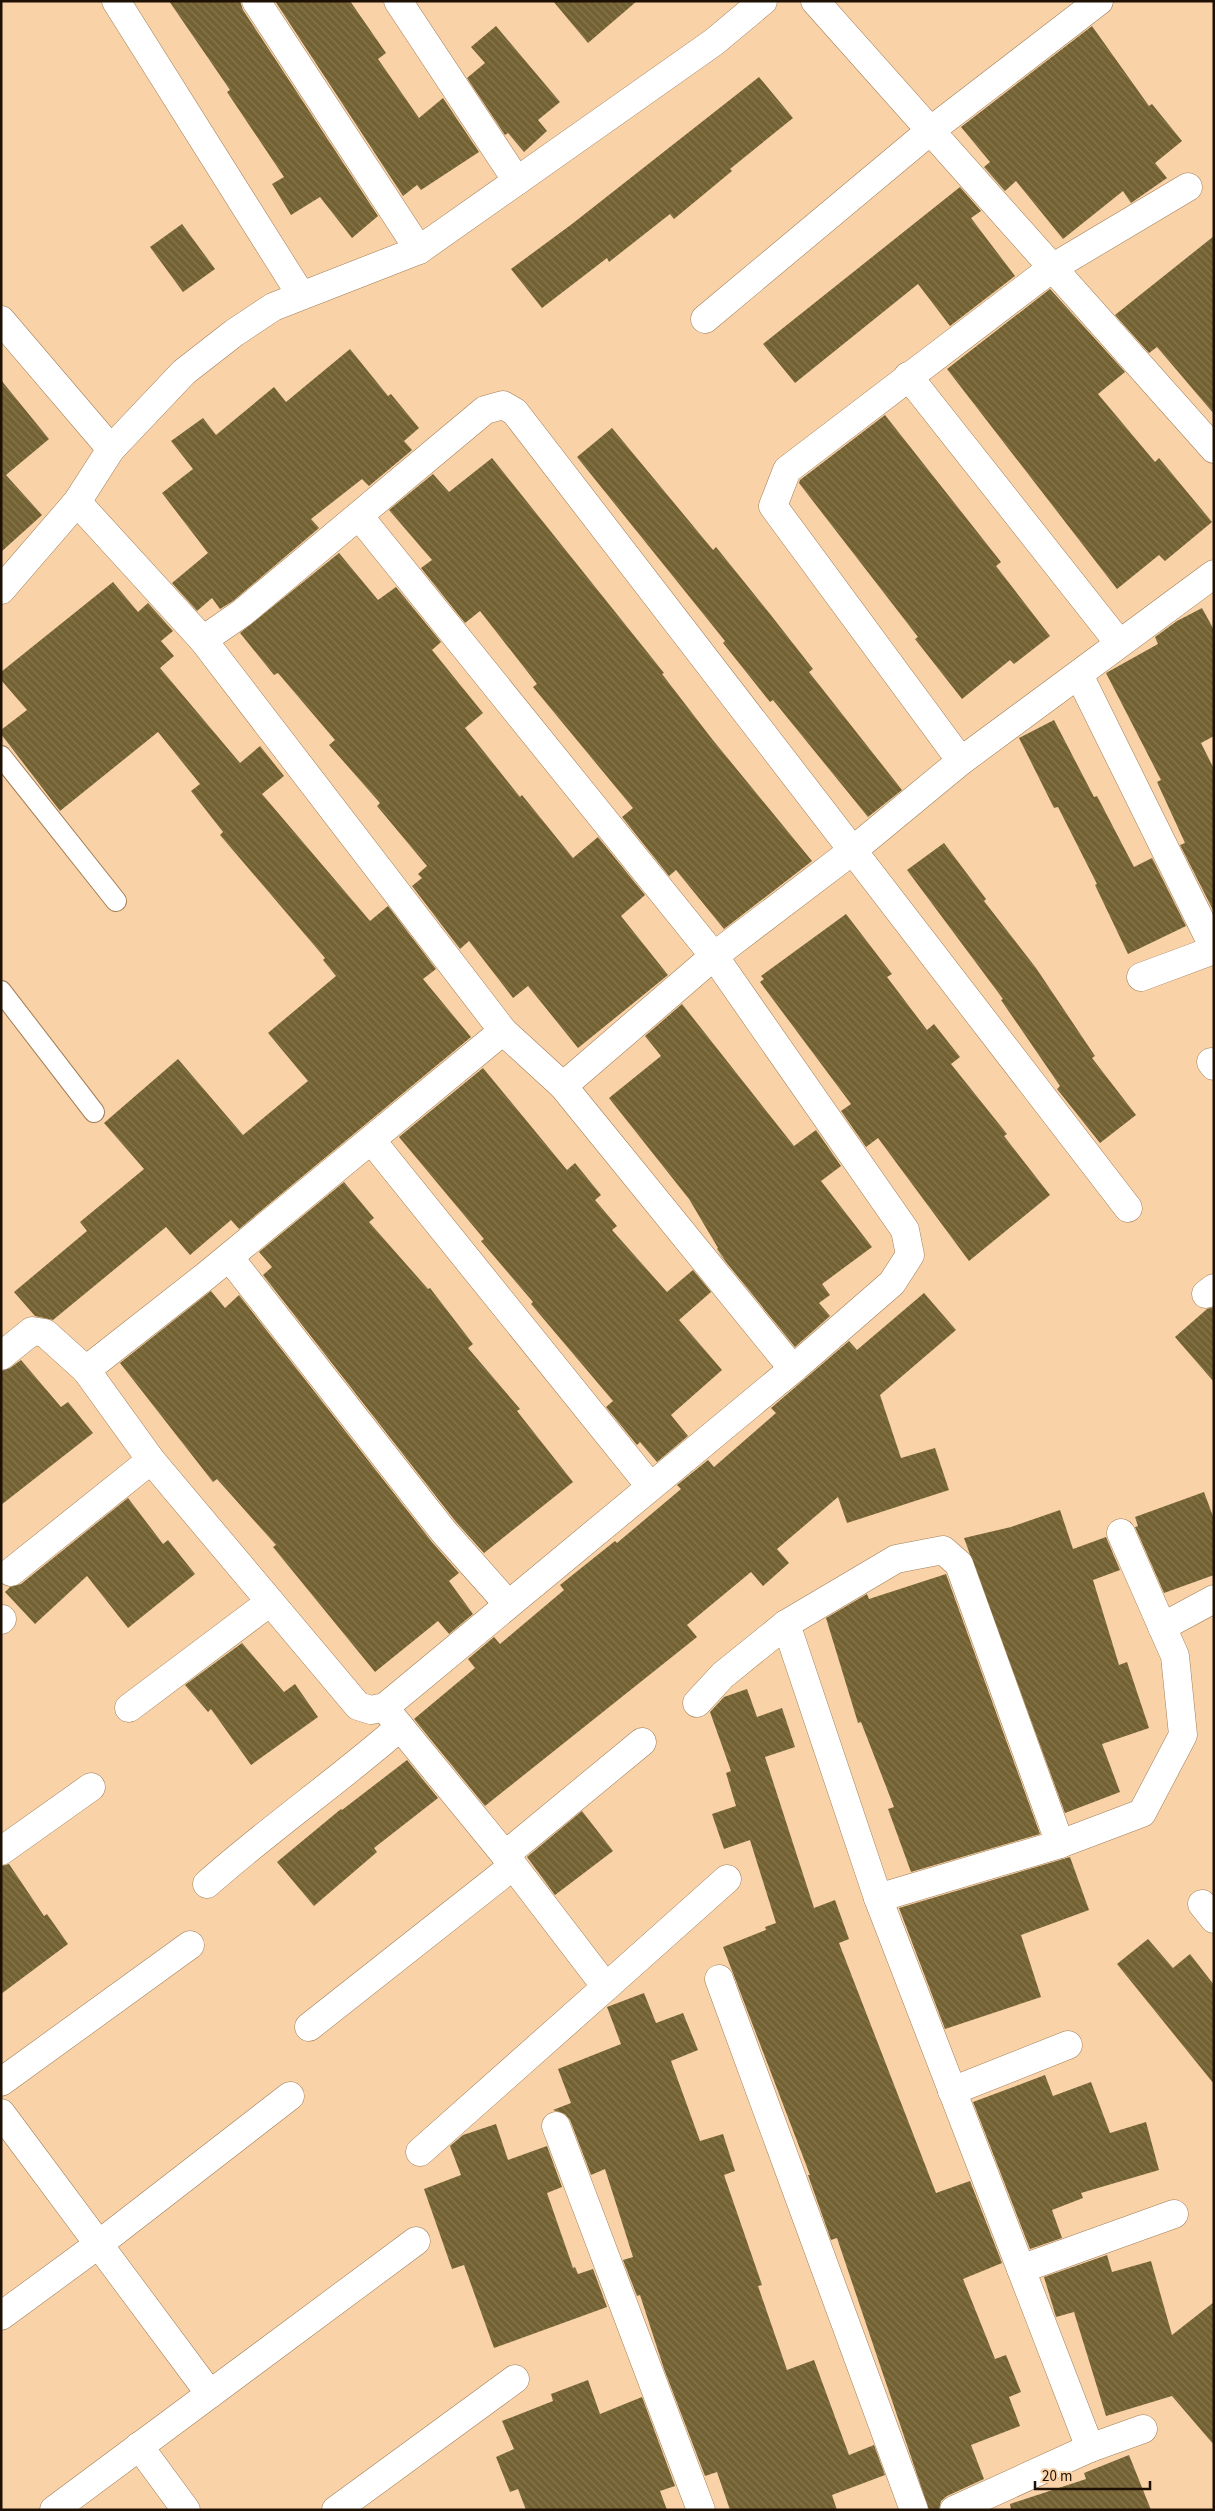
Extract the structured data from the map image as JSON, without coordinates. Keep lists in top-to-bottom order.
{
  "scale_bar": "20 m"
}
